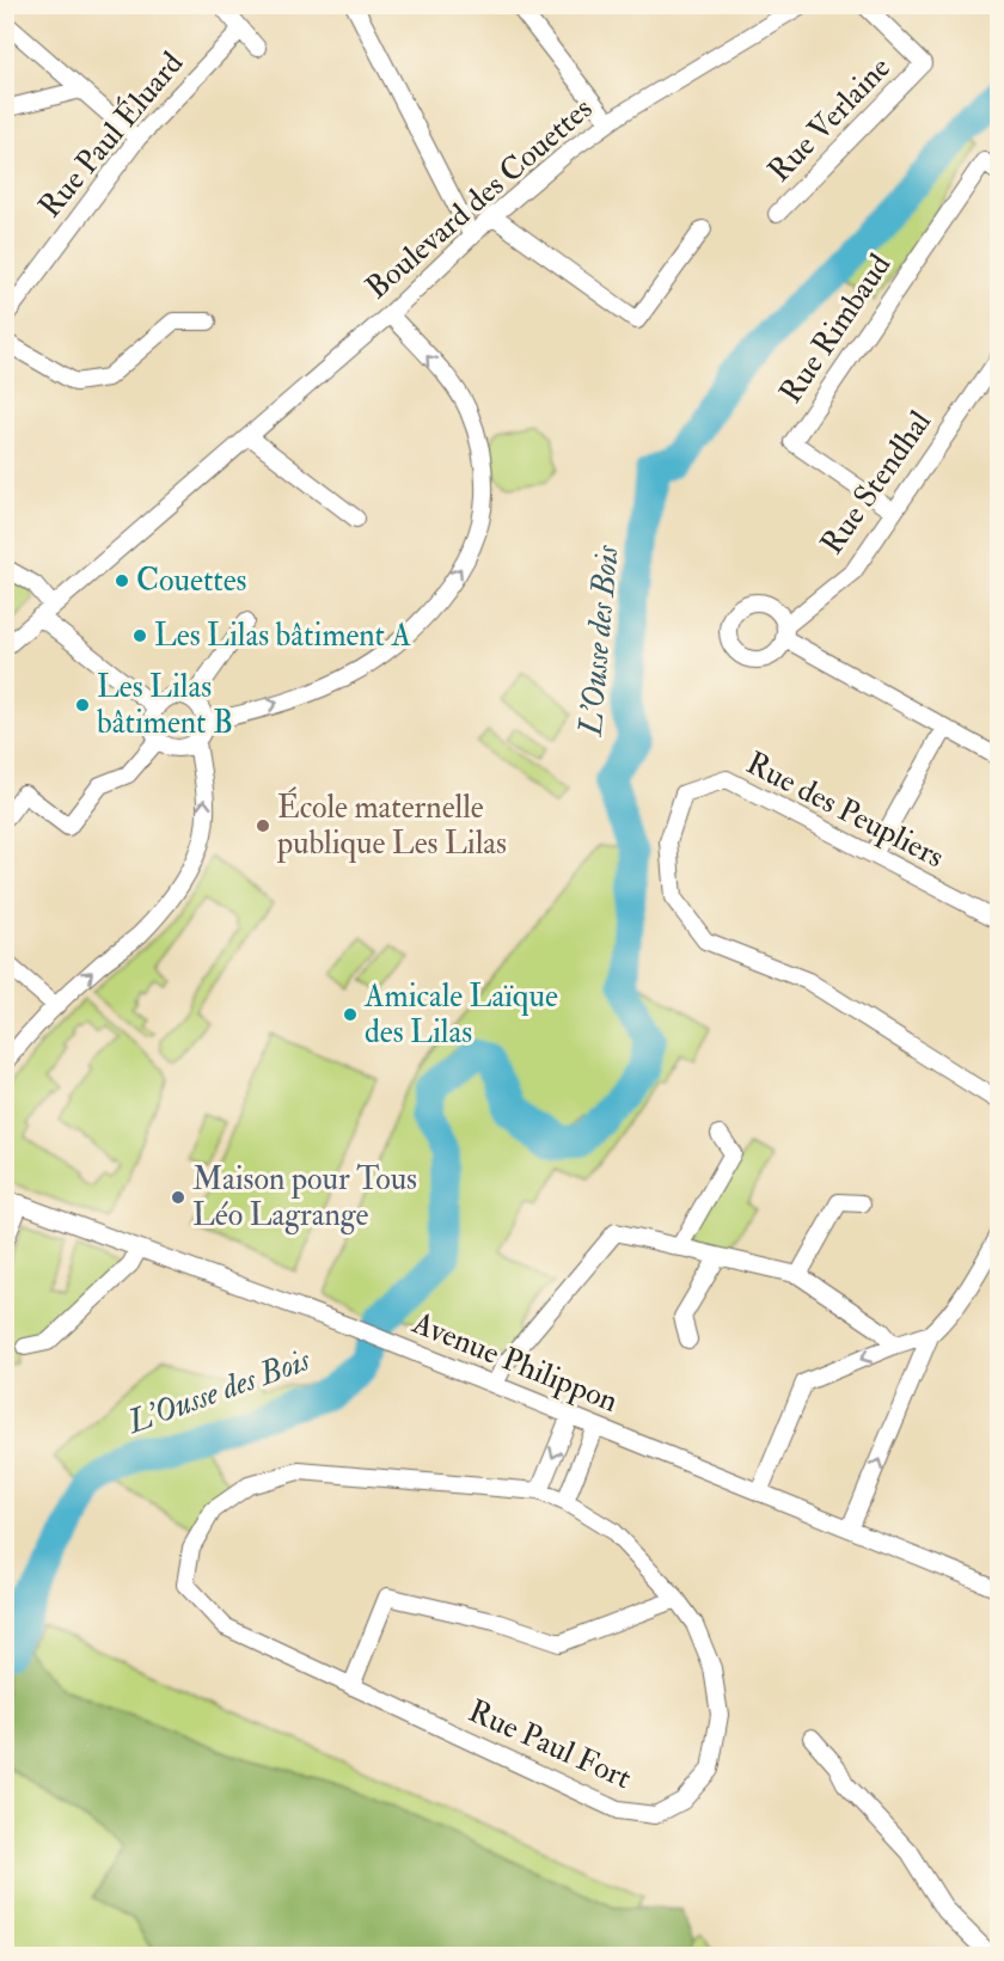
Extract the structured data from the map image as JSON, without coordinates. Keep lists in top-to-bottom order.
{
  "streets": {
    "street": [
      "Rue Verlaine",
      "Rue Paul Éluard",
      "Boulevard des Couettes",
      "Rue Rimbaud",
      "Rue Stendhal",
      "Rue des Peupliers",
      "Avenue Philippon",
      "Rue Paul Fort"
    ]
  },
  "crossings": [
    ["Rue Rimbaud", "Rue Stendhal"]
  ],
  "water": ["L'Ousse des Bois"],
  "places": [
    "Couettes",
    "Les Lilas bâtiment A",
    "Les Lilas bâtiment B",
    "École maternelle publique Les Lilas",
    "Amicale Laïque des Lilas",
    "Maison pour Tous Léo Lagrange"
  ]
}
